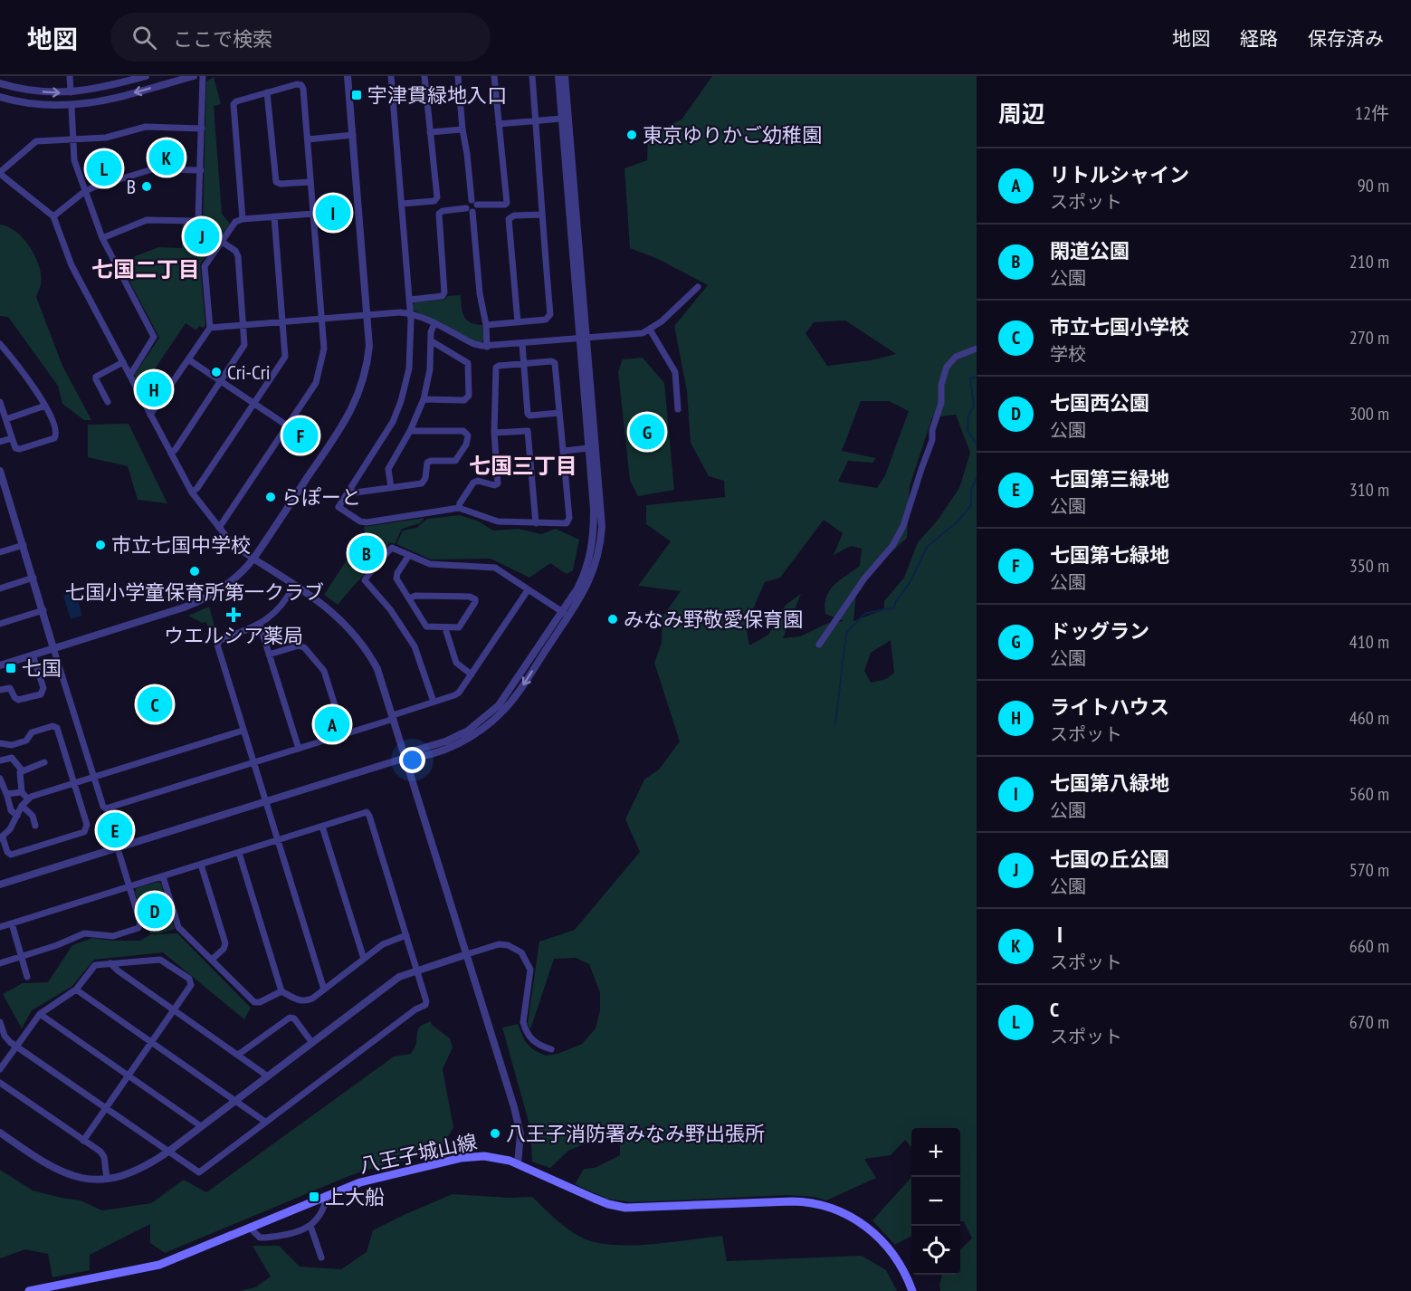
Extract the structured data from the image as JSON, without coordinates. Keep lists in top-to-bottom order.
{
  "streets": {
    "main road": ["八王子城山線"]
  },
  "districts": ["七国二丁目", "七国三丁目"],
  "places": {
    "transit": ["宇津貫緑地入口", "七国", "上大船"],
    "other": [
      "東京ゆりかご幼稚園",
      "B",
      "Cri-Cri",
      "らぽーと",
      "市立七国中学校",
      "七国小学童保育所第一クラブ",
      "みなみ野敬愛保育園",
      "八王子消防署みなみ野出張所"
    ],
    "health": ["ウエルシア薬局"]
  },
  "page": {
    "header": "地図",
    "search": "ここで検索",
    "nav": ["地図", "経路", "保存済み"],
    "heading": ["周辺", "12件"],
    "pins": [
      "K",
      "L",
      "I",
      "J",
      "H",
      "G",
      "F",
      "B",
      "C",
      "A",
      "E",
      "D"
    ],
    "list": [
      {
        "mark": "A",
        "name": "リトルシャイン",
        "note": "スポット",
        "value": "90 m"
      },
      {
        "mark": "B",
        "name": "閑道公園",
        "note": "公園",
        "value": "210 m"
      },
      {
        "mark": "C",
        "name": "市立七国小学校",
        "note": "学校",
        "value": "270 m"
      },
      {
        "mark": "D",
        "name": "七国西公園",
        "note": "公園",
        "value": "300 m"
      },
      {
        "mark": "E",
        "name": "七国第三緑地",
        "note": "公園",
        "value": "310 m"
      },
      {
        "mark": "F",
        "name": "七国第七緑地",
        "note": "公園",
        "value": "350 m"
      },
      {
        "mark": "G",
        "name": "ドッグラン",
        "note": "公園",
        "value": "410 m"
      },
      {
        "mark": "H",
        "name": "ライトハウス",
        "note": "スポット",
        "value": "460 m"
      },
      {
        "mark": "I",
        "name": "七国第八緑地",
        "note": "公園",
        "value": "560 m"
      },
      {
        "mark": "J",
        "name": "七国の丘公園",
        "note": "公園",
        "value": "570 m"
      },
      {
        "mark": "K",
        "name": "Ⅰ",
        "note": "スポット",
        "value": "660 m"
      },
      {
        "mark": "L",
        "name": "C",
        "note": "スポット",
        "value": "670 m"
      }
    ],
    "map_buttons": ["+", "−"]
  }
}
